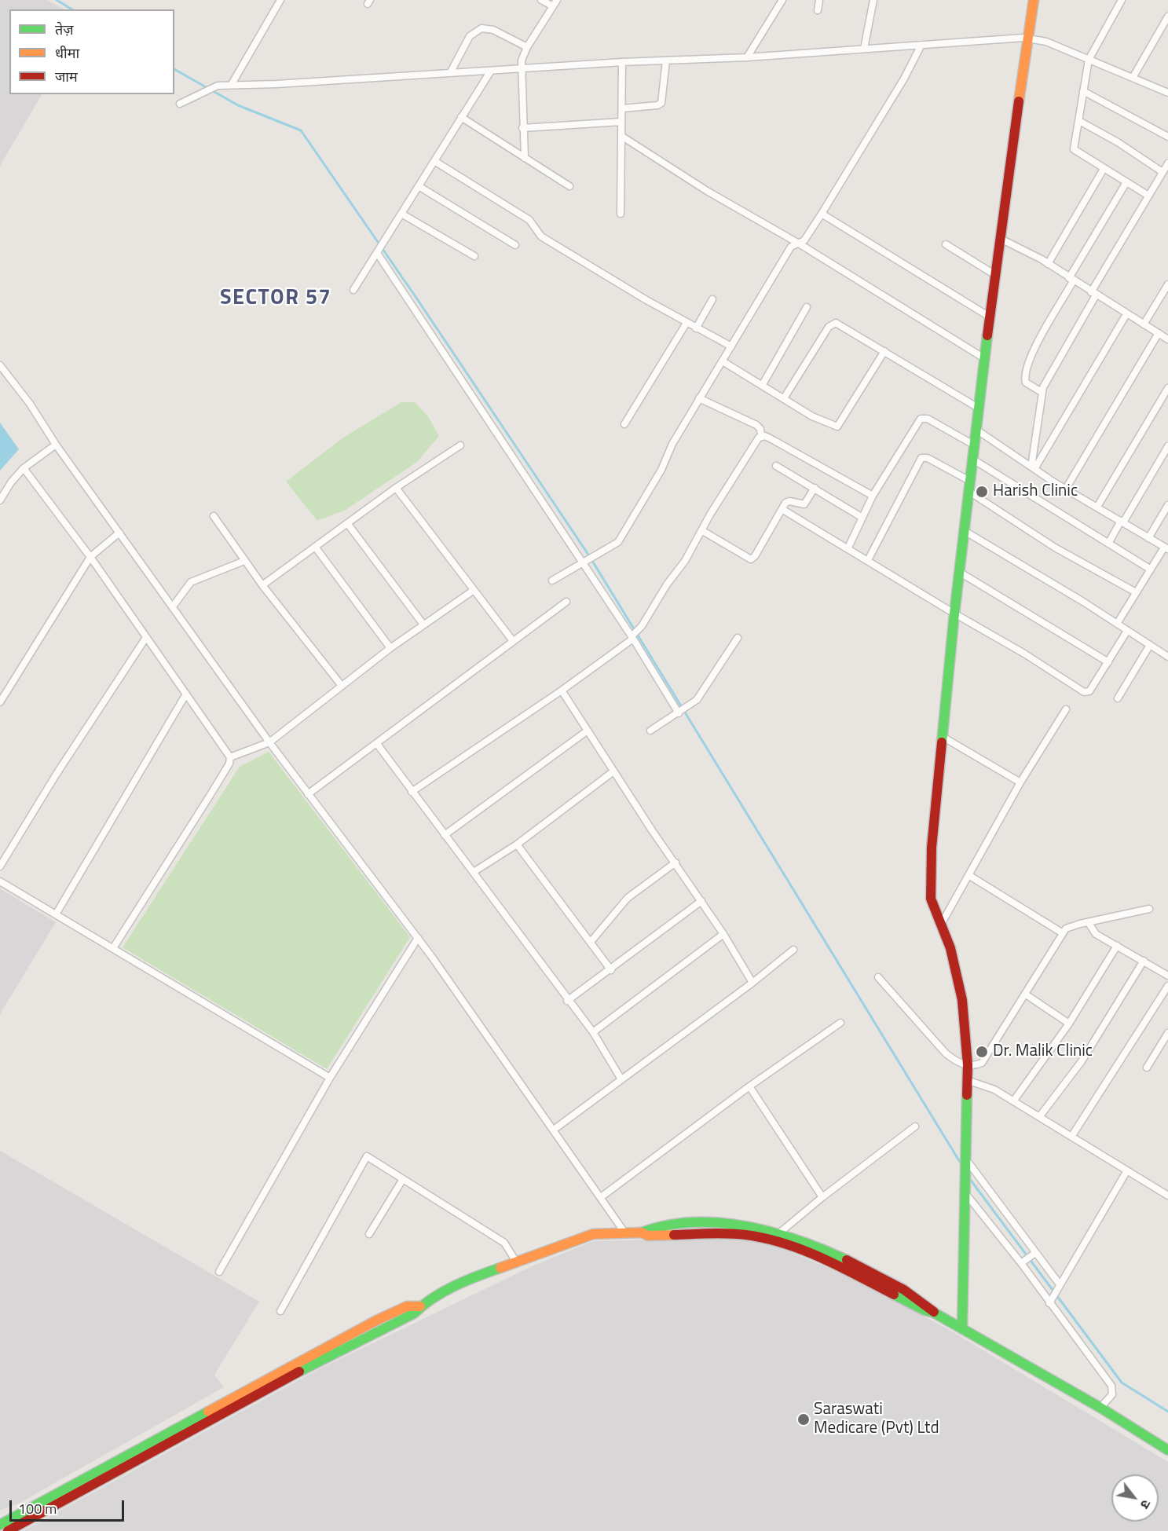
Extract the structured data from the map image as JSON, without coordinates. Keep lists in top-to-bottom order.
{
  "districts": ["SECTOR 57"],
  "places": ["Harish Clinic", "Dr. Malik Clinic", "Saraswati Medicare (Pvt) Ltd"],
  "legend": ["तेज़", "धीमा", "जाम"],
  "scale_bar": "100 m",
  "north": "bottom right"
}
